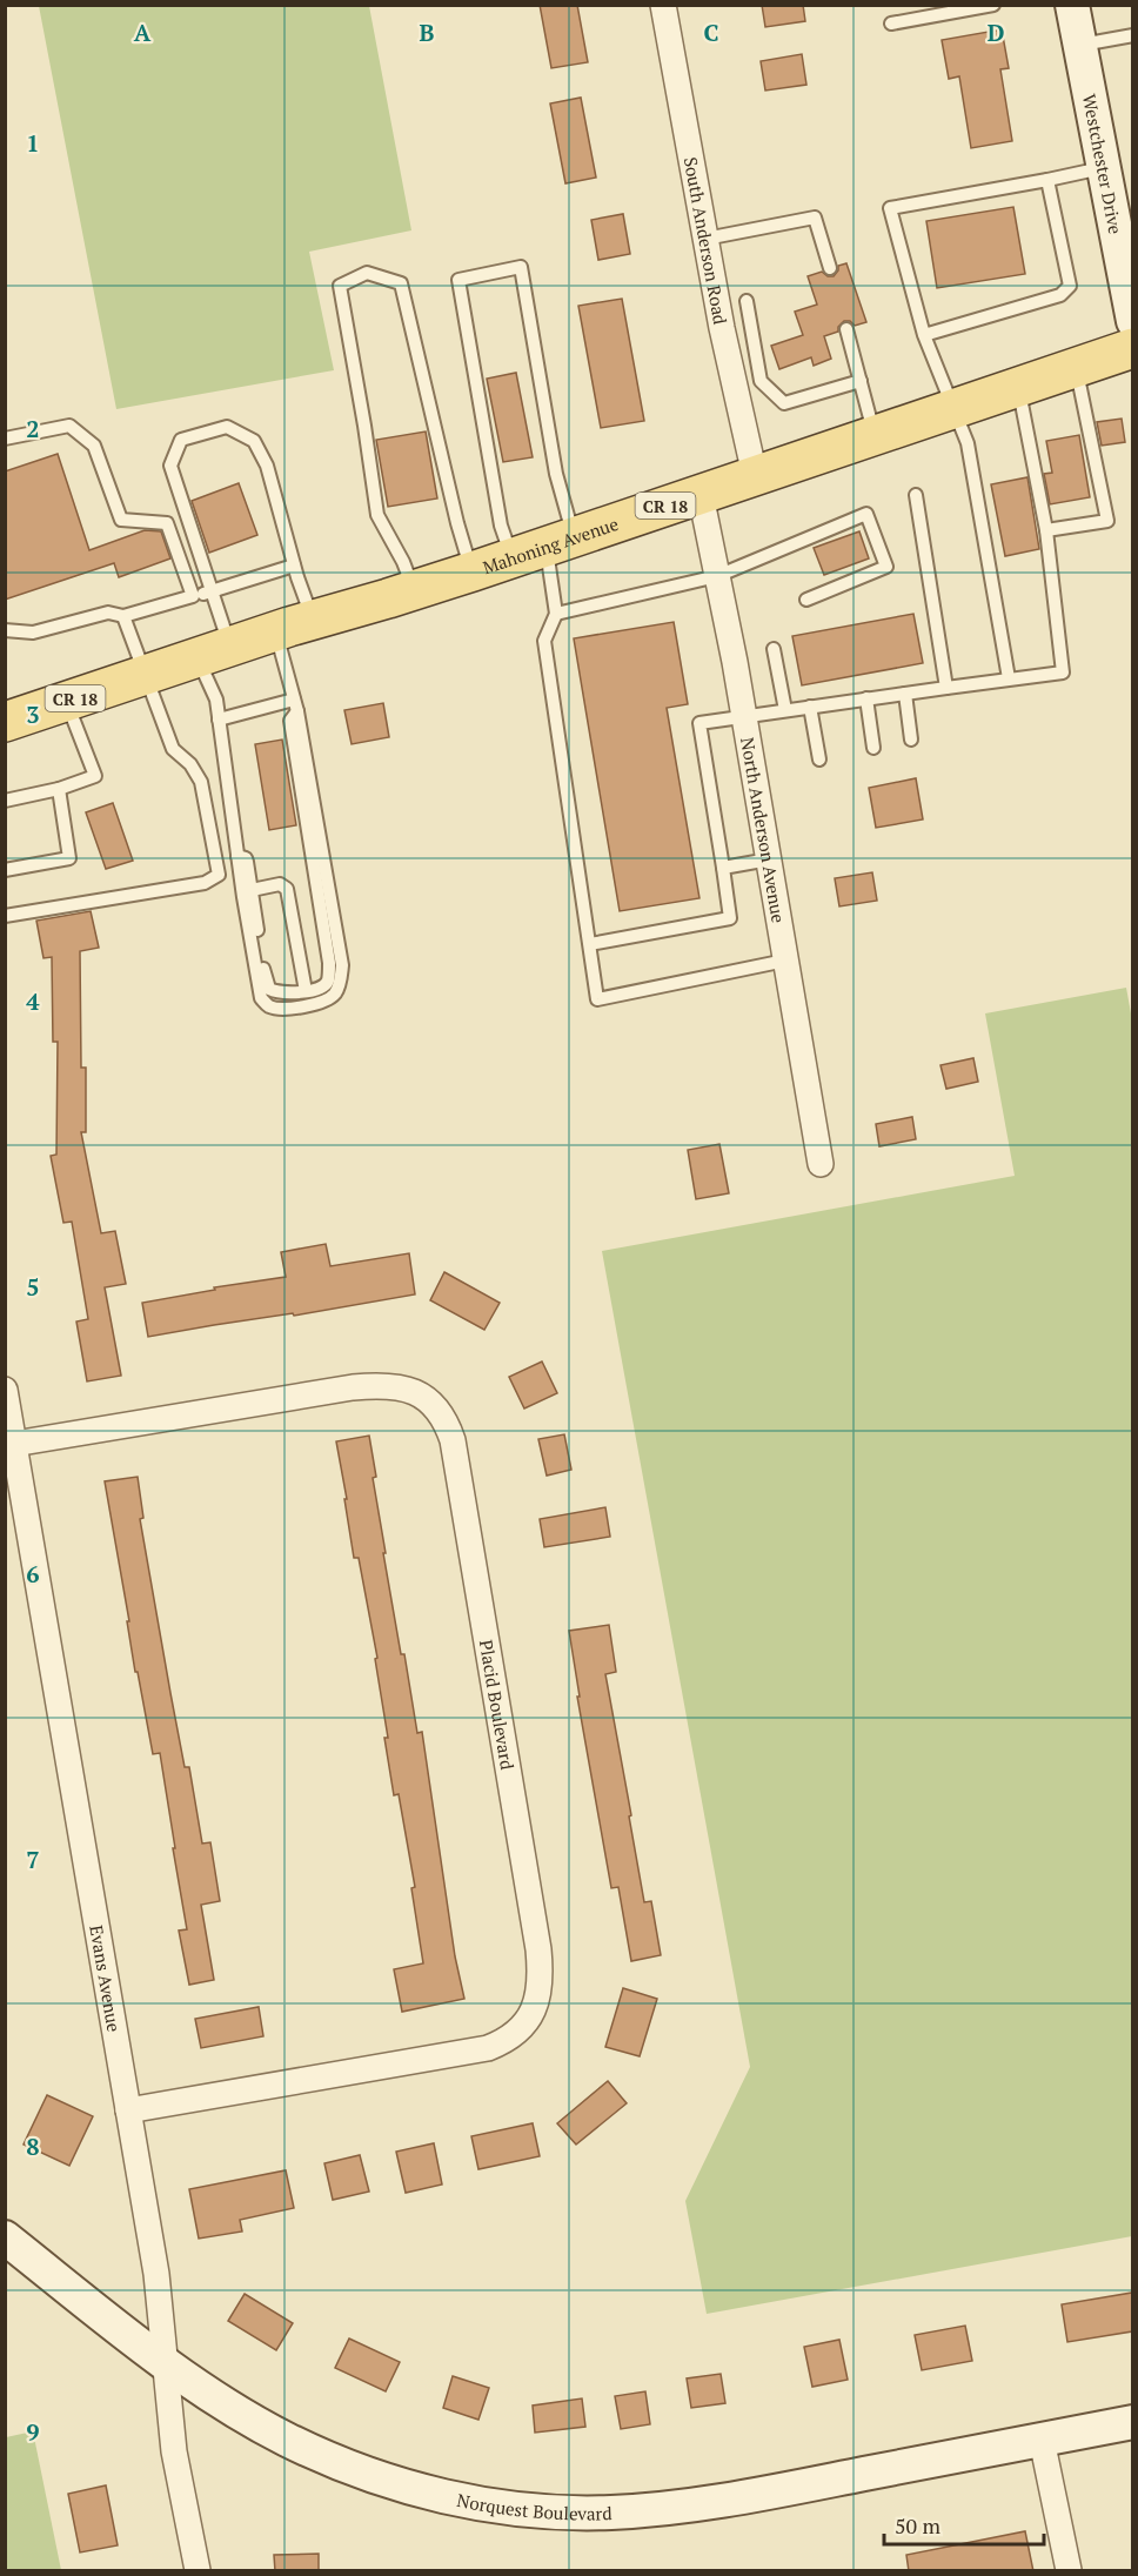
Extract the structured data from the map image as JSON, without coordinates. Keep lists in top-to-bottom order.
{
  "streets": {
    "main road": ["CR 18", "Mahoning Avenue"],
    "street": [
      "Westchester Drive",
      "South Anderson Road",
      "North Anderson Avenue",
      "Placid Boulevard",
      "Evans Avenue",
      "Norquest Boulevard"
    ]
  },
  "crossings": [
    ["South Anderson Road", "Mahoning Avenue"],
    ["Mahoning Avenue", "North Anderson Avenue"],
    ["Placid Boulevard", "Evans Avenue"],
    ["Evans Avenue", "Norquest Boulevard"]
  ],
  "scale_bar": "50 m",
  "grid": {
    "columns": [
      "A",
      "B",
      "C",
      "D"
    ],
    "rows": [
      "1",
      "2",
      "3",
      "4",
      "5",
      "6",
      "7",
      "8",
      "9"
    ]
  }
}
